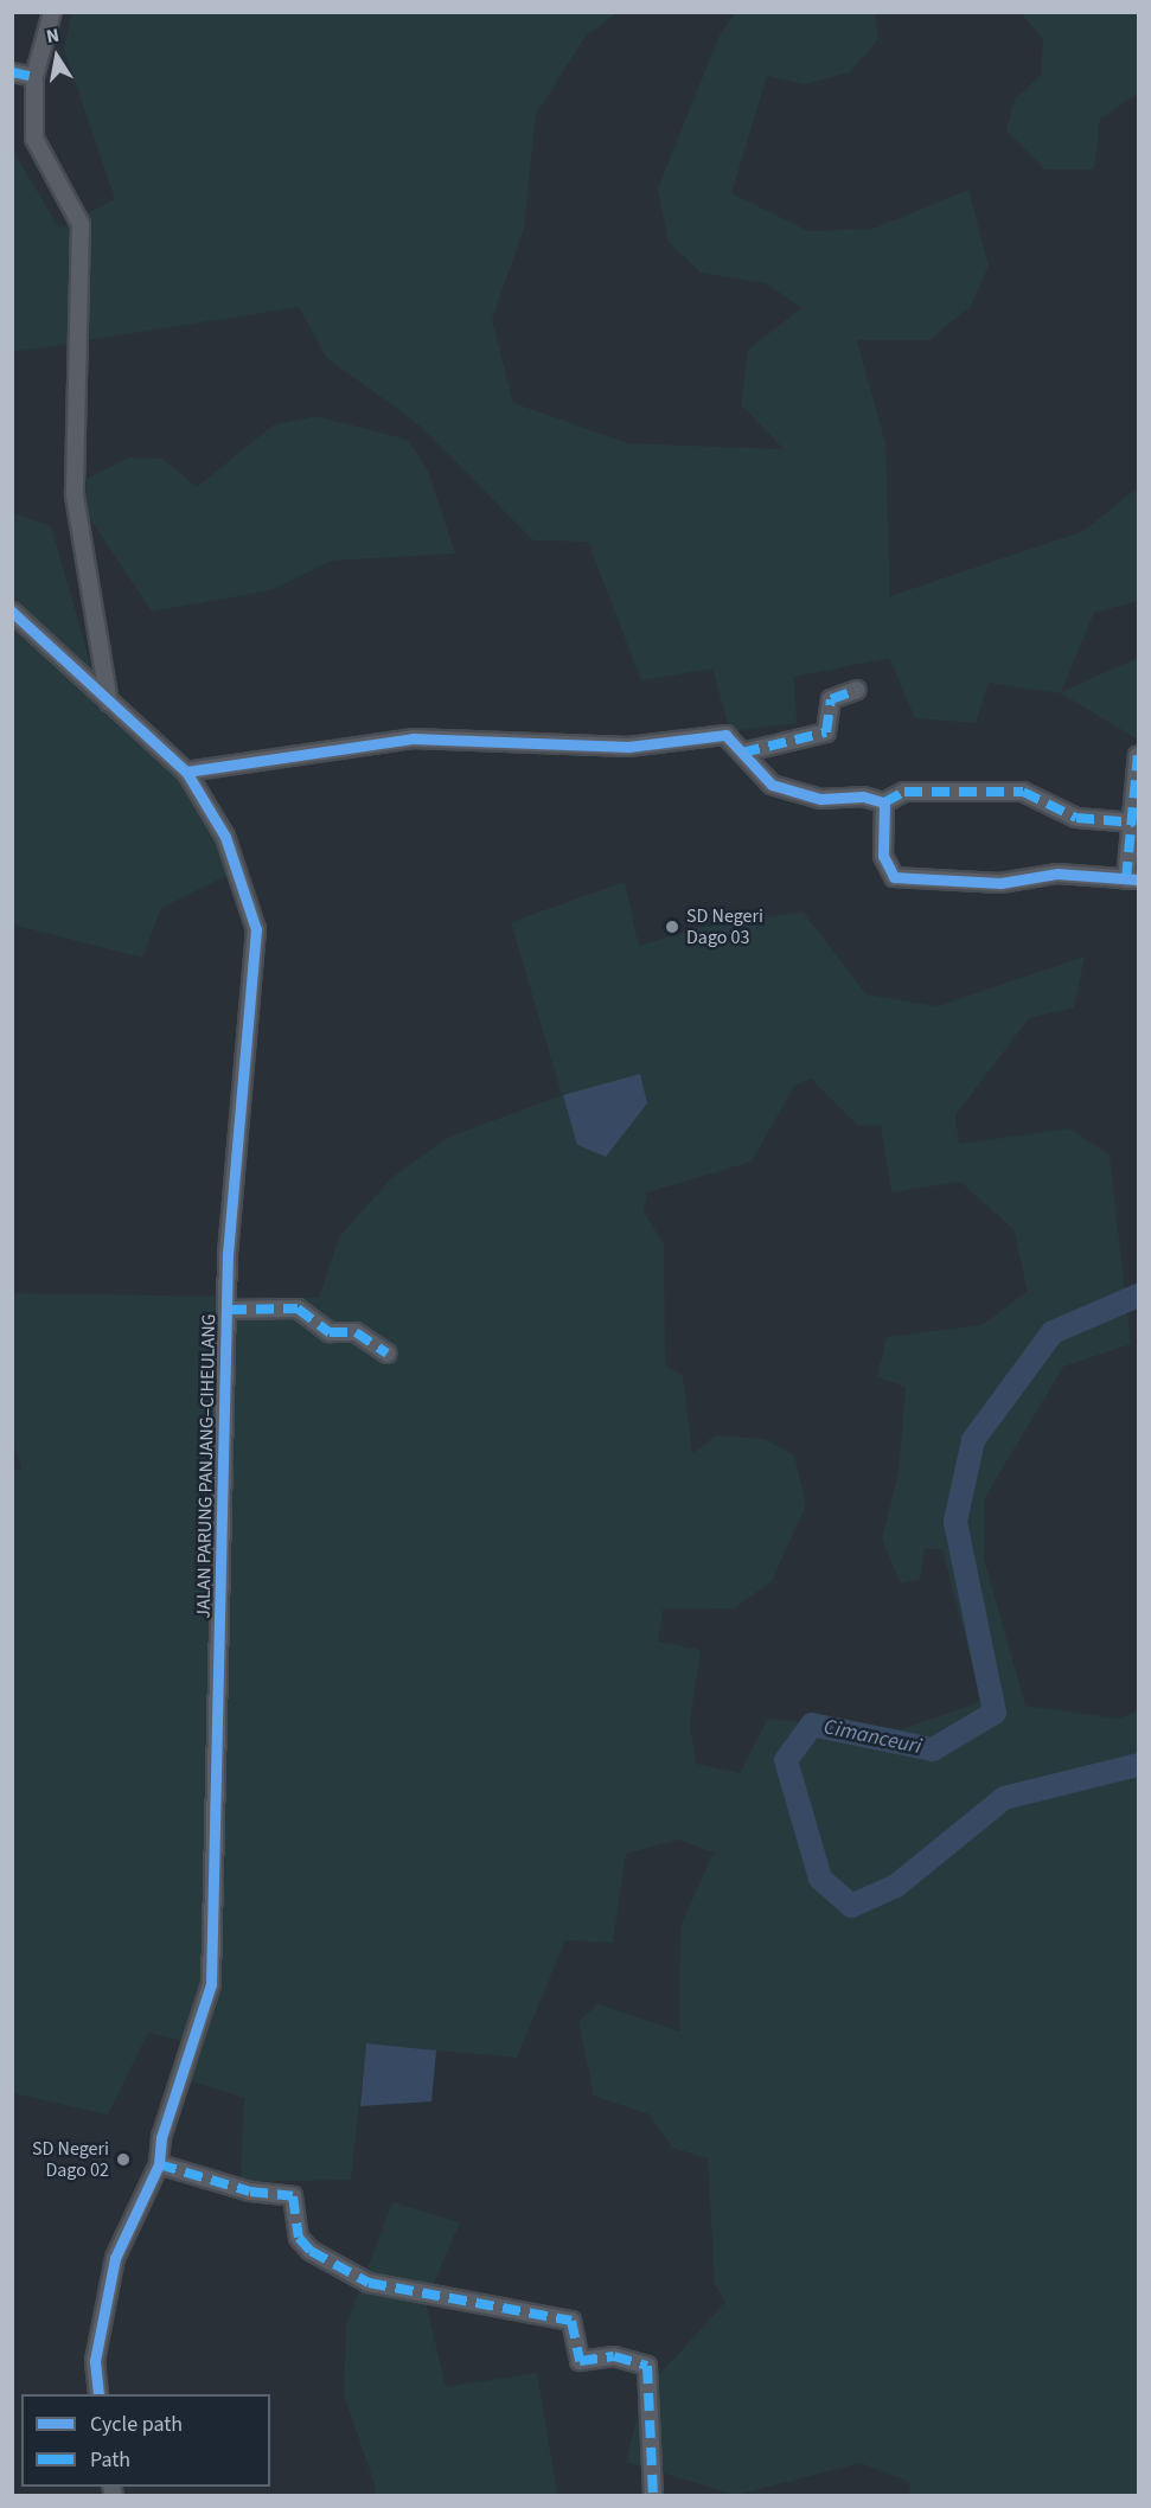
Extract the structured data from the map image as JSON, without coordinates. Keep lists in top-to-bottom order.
{
  "streets": {
    "street": ["JALAN PARUNG PANJANG–CIHEULANG"]
  },
  "water": ["Cimanceuri"],
  "places": ["SD Negeri Dago 03", "SD Negeri Dago 02"],
  "legend": ["Cycle path", "Path"],
  "north": "top"
}
